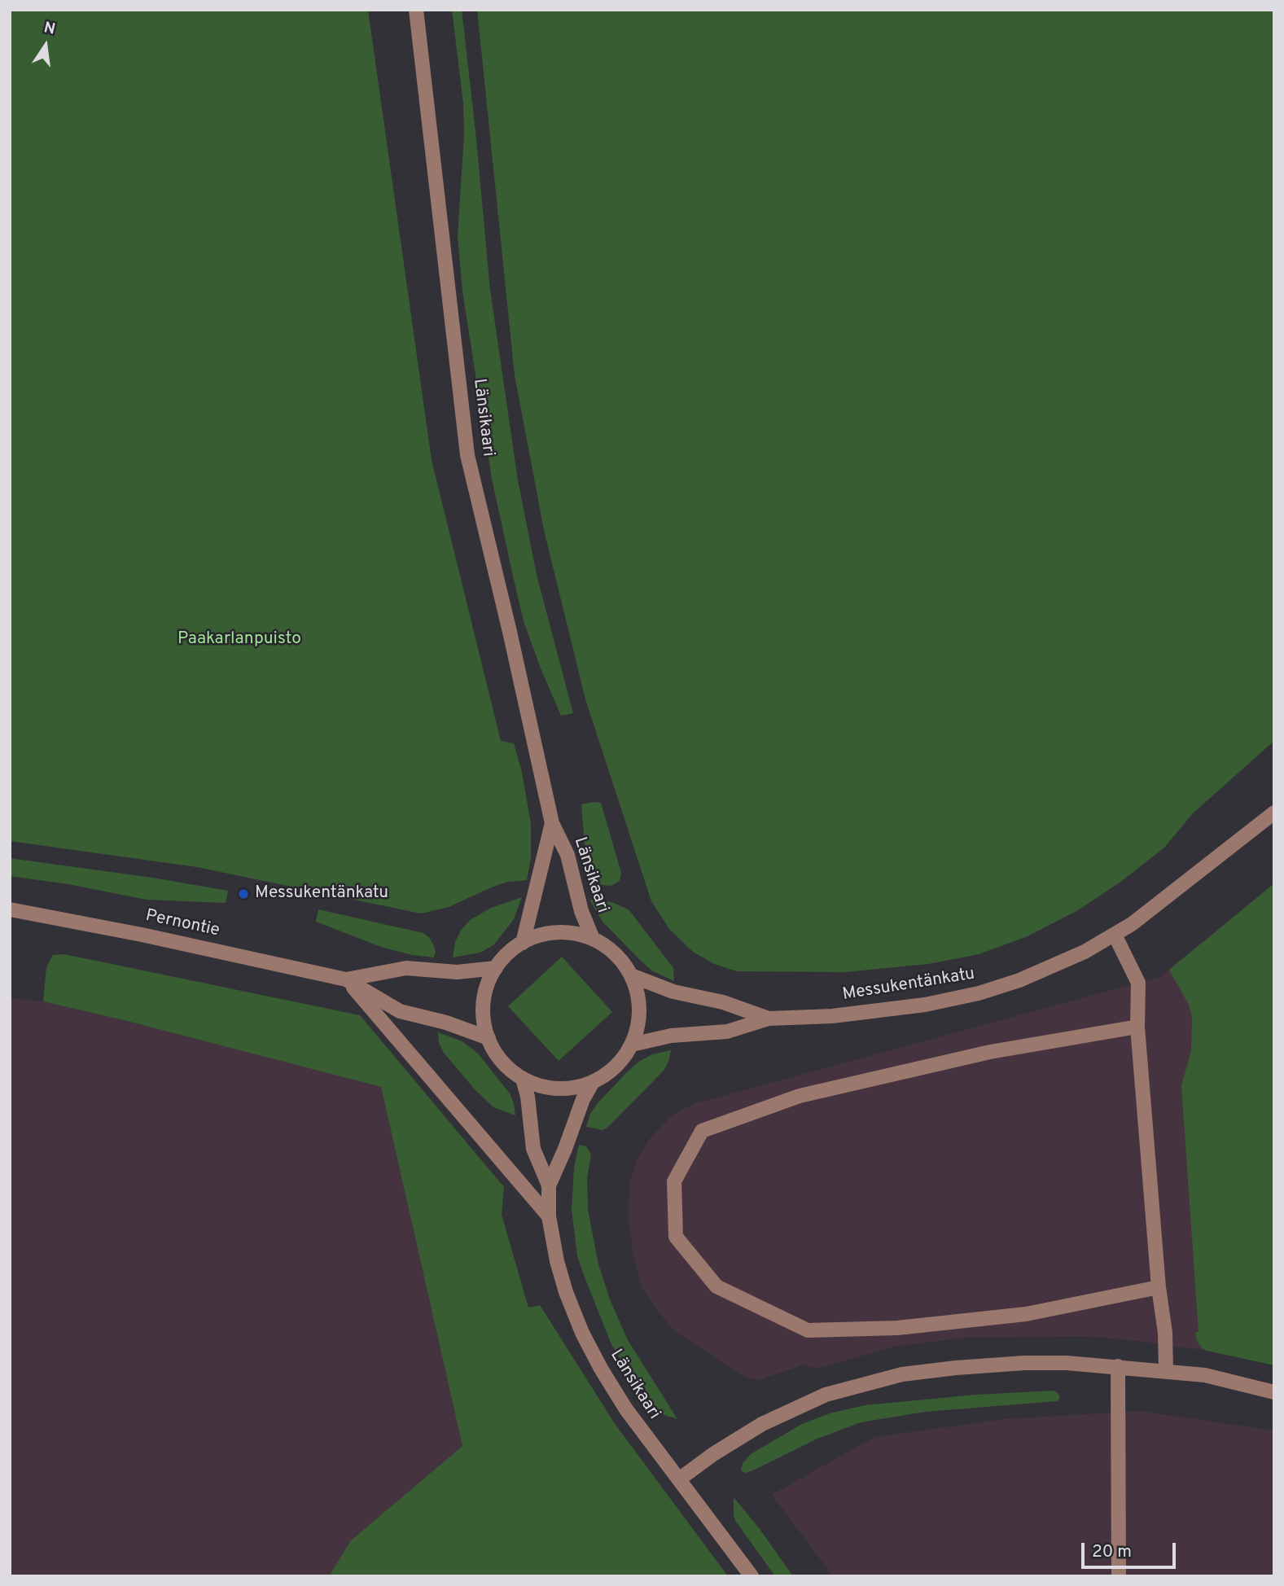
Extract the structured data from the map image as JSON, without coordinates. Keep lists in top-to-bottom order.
{
  "streets": {
    "street": ["Länsikaari", "Pernontie", "Messukentänkatu"]
  },
  "crossings": [
    ["Länsikaari", "Pernontie"],
    ["Länsikaari", "Messukentänkatu"],
    ["Pernontie", "Messukentänkatu"]
  ],
  "parks": ["Paakarlanpuisto"],
  "places": ["Messukentänkatu"],
  "scale_bar": "20 m",
  "north": "top"
}
